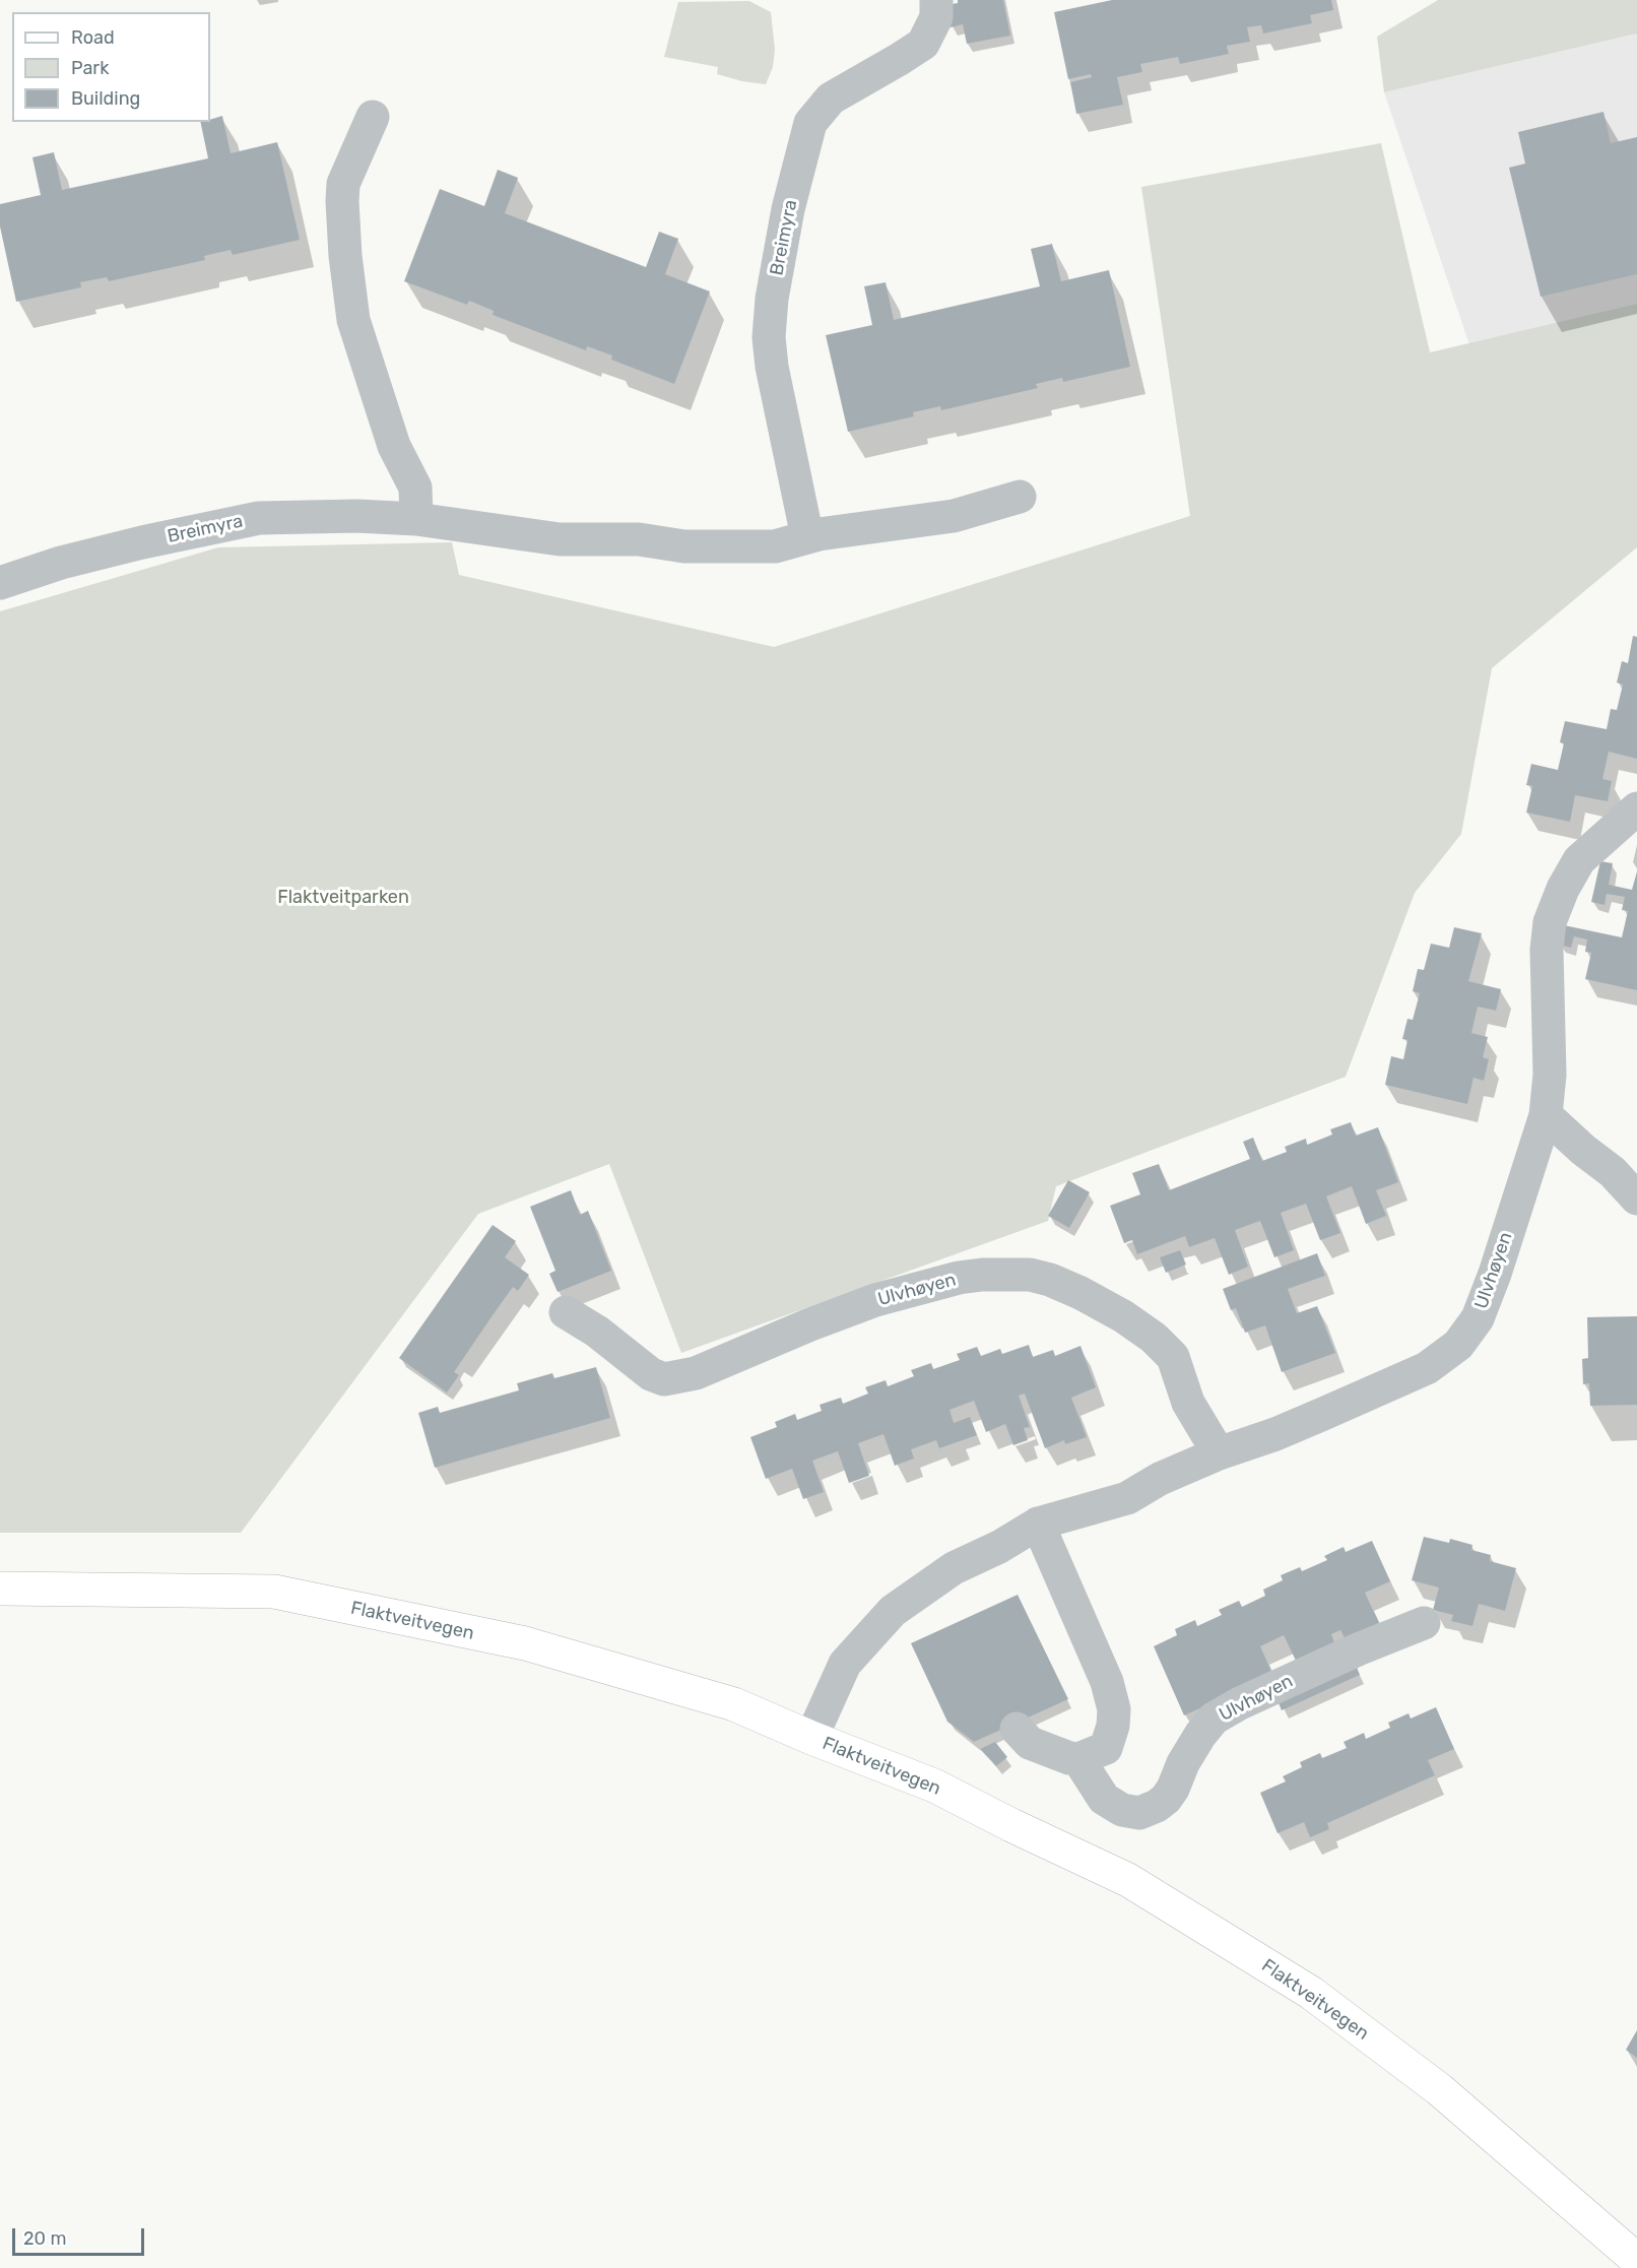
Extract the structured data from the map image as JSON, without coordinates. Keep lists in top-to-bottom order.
{
  "streets": {
    "main road": ["Flaktveitvegen"],
    "street": ["Breimyra", "Ulvhøyen"]
  },
  "crossings": [
    ["Ulvhøyen", "Flaktveitvegen"]
  ],
  "parks": ["Flaktveitparken"],
  "legend": ["Road", "Park", "Building"],
  "scale_bar": "20 m"
}
